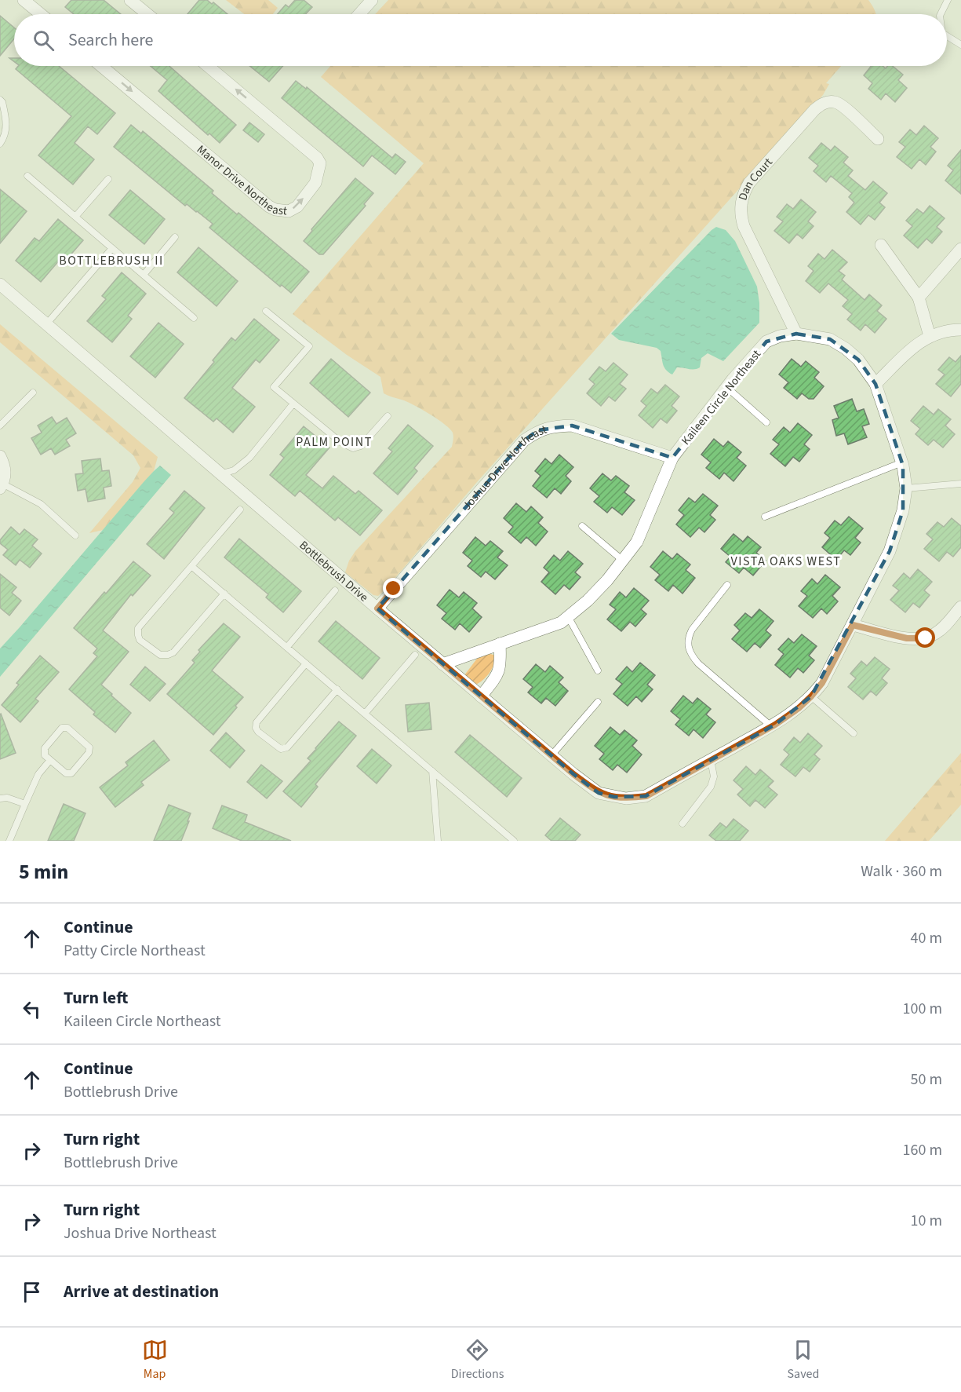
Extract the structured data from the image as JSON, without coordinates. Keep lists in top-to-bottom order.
{
  "streets": {
    "street": [
      "Manor Drive Northeast",
      "Dan Court",
      "Kaileen Circle Northeast",
      "Joshua Drive Northeast",
      "Bottlebrush Drive"
    ]
  },
  "crossings": [
    ["Dan Court", "Kaileen Circle Northeast"],
    ["Kaileen Circle Northeast", "Joshua Drive Northeast"],
    ["Kaileen Circle Northeast", "Bottlebrush Drive"],
    ["Joshua Drive Northeast", "Bottlebrush Drive"]
  ],
  "districts": ["BOTTLEBRUSH II", "PALM POINT", "VISTA OAKS WEST"],
  "page": {
    "search": "Search here",
    "heading": ["5 min", "Walk · 360 m"],
    "list": [
      ["Continue", "Patty Circle Northeast", "40 m"],
      ["Turn left", "Kaileen Circle Northeast", "100 m"],
      ["Continue", "Bottlebrush Drive", "50 m"],
      ["Turn right", "Bottlebrush Drive", "160 m"],
      ["Turn right", "Joshua Drive Northeast", "10 m"],
      "Arrive at destination"
    ],
    "nav": ["Map", "Directions", "Saved"]
  }
}
